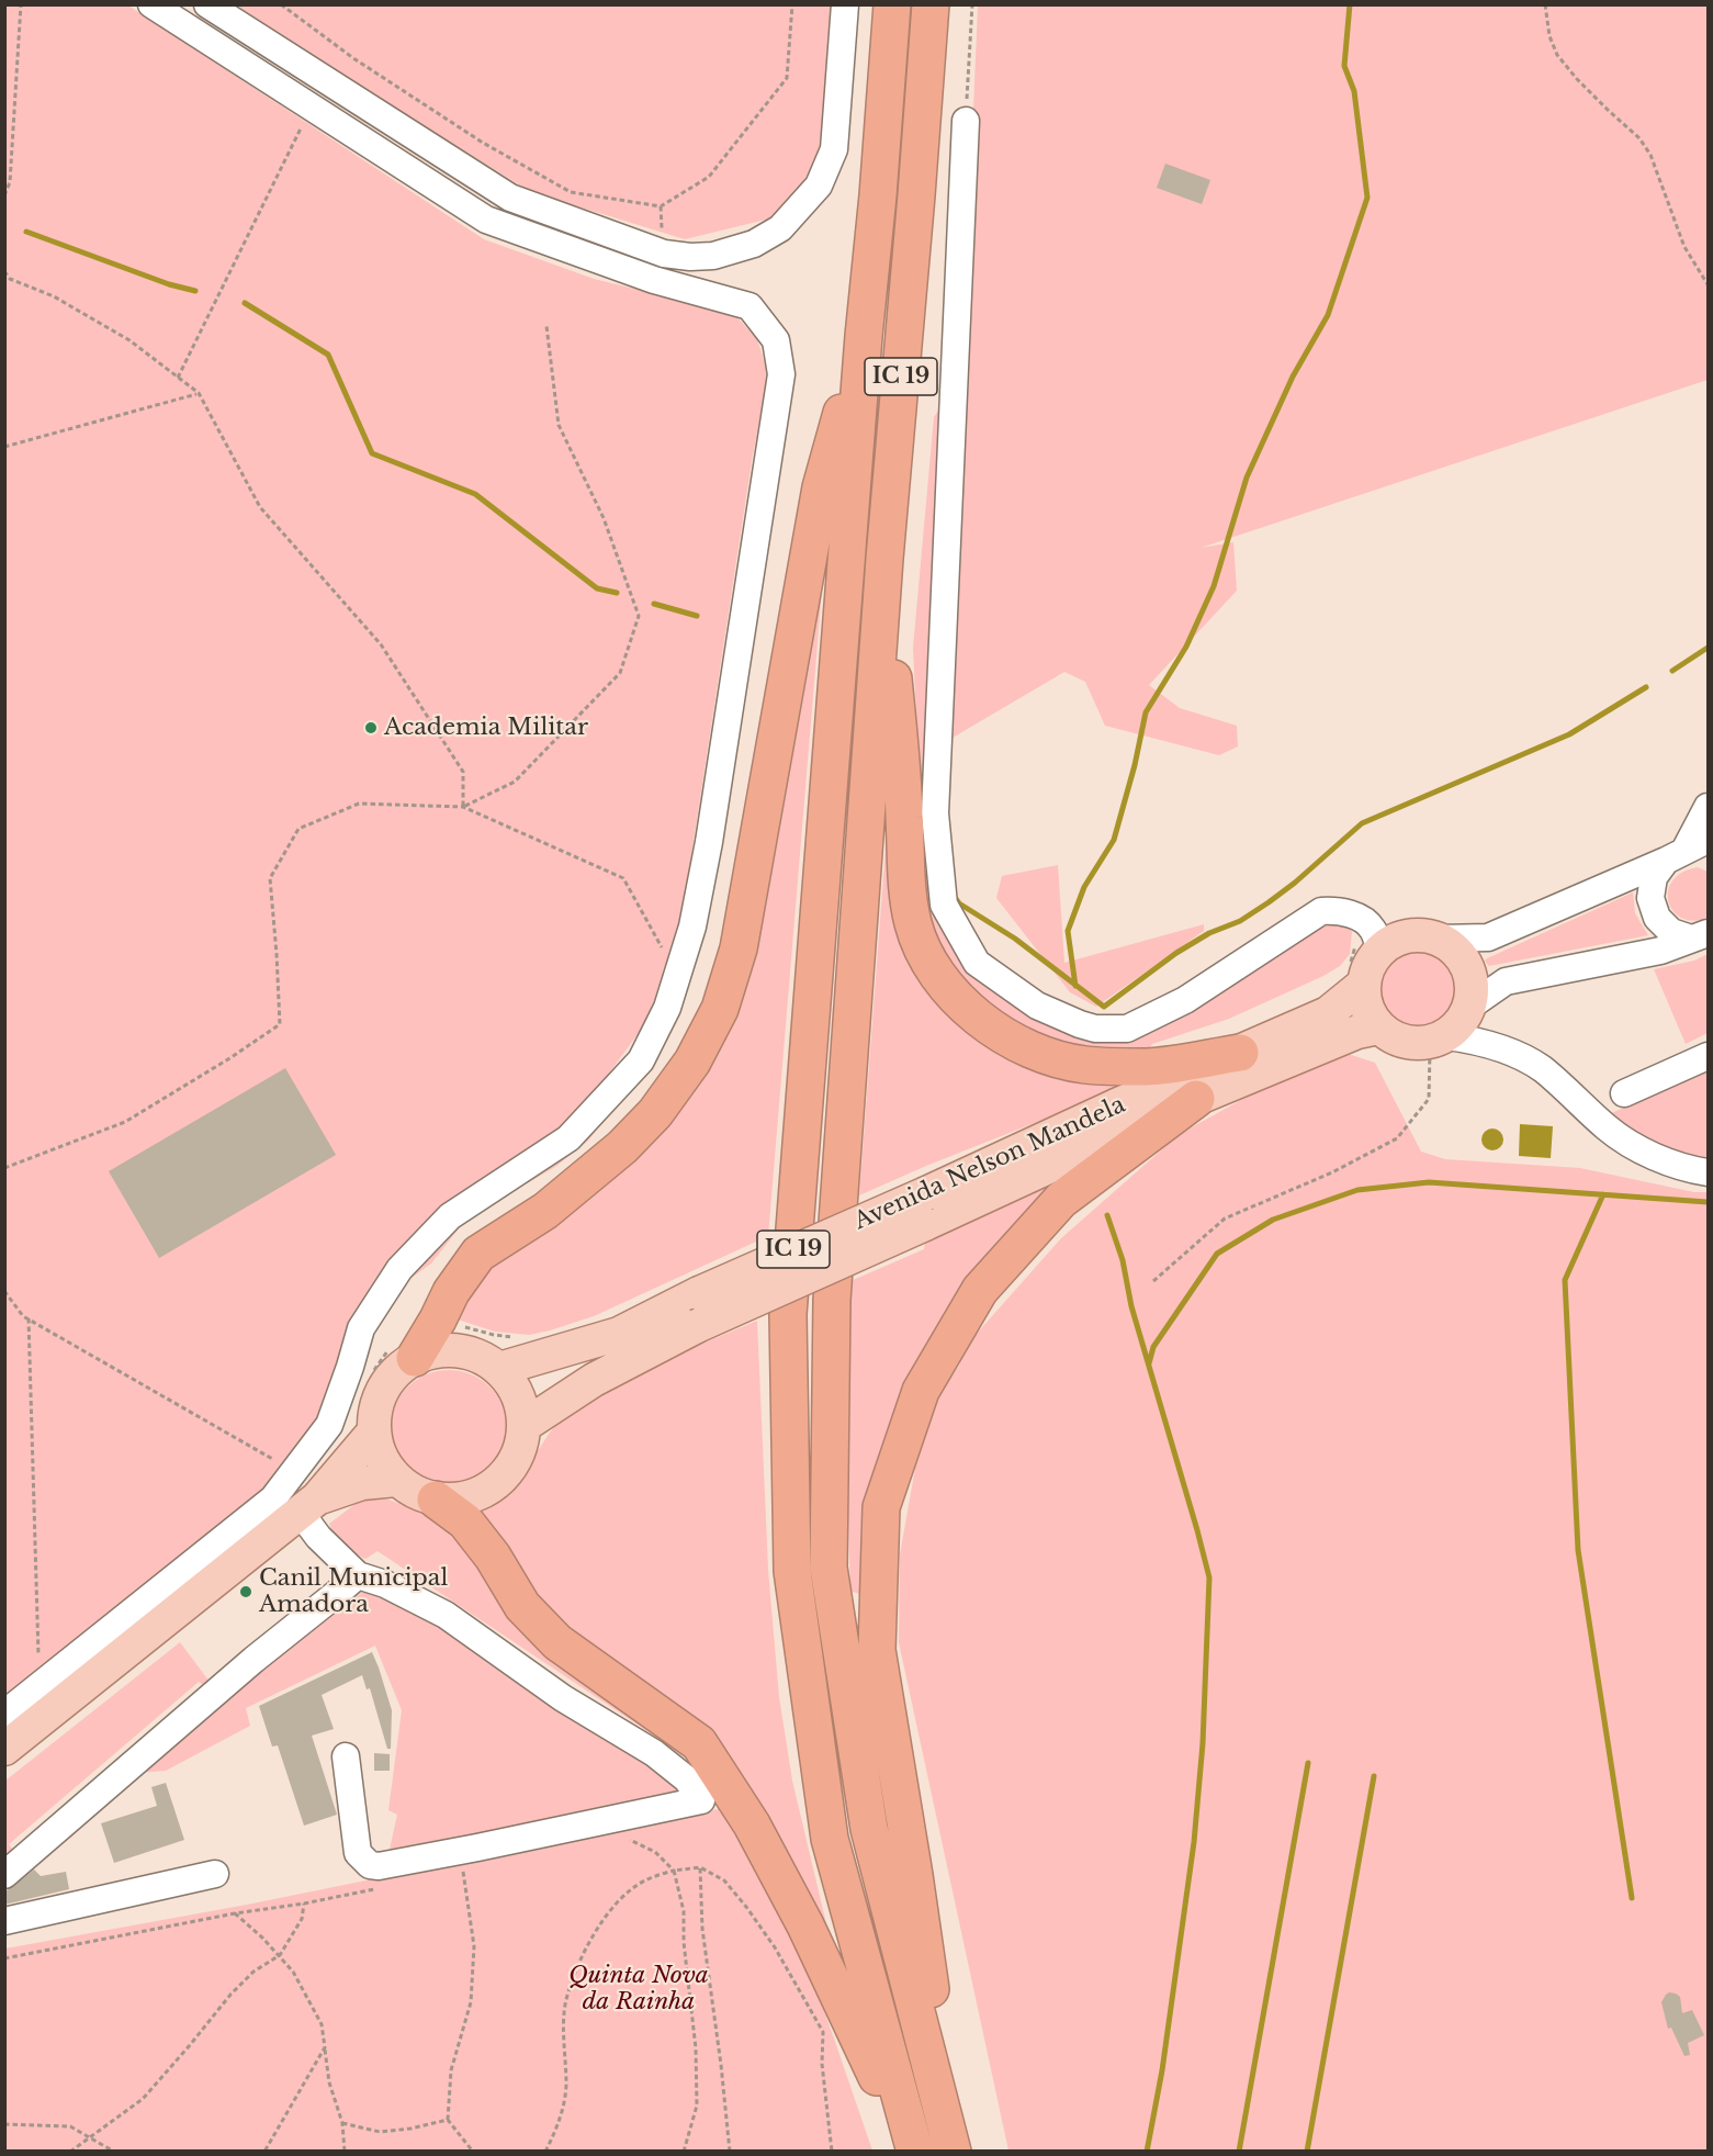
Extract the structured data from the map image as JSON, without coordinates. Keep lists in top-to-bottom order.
{
  "streets": {
    "highway": ["IC 19"],
    "main road": ["Avenida Nelson Mandela"]
  },
  "parks": ["Quinta Nova da Rainha"],
  "places": ["Academia Militar", "Canil Municipal Amadora"]
}
